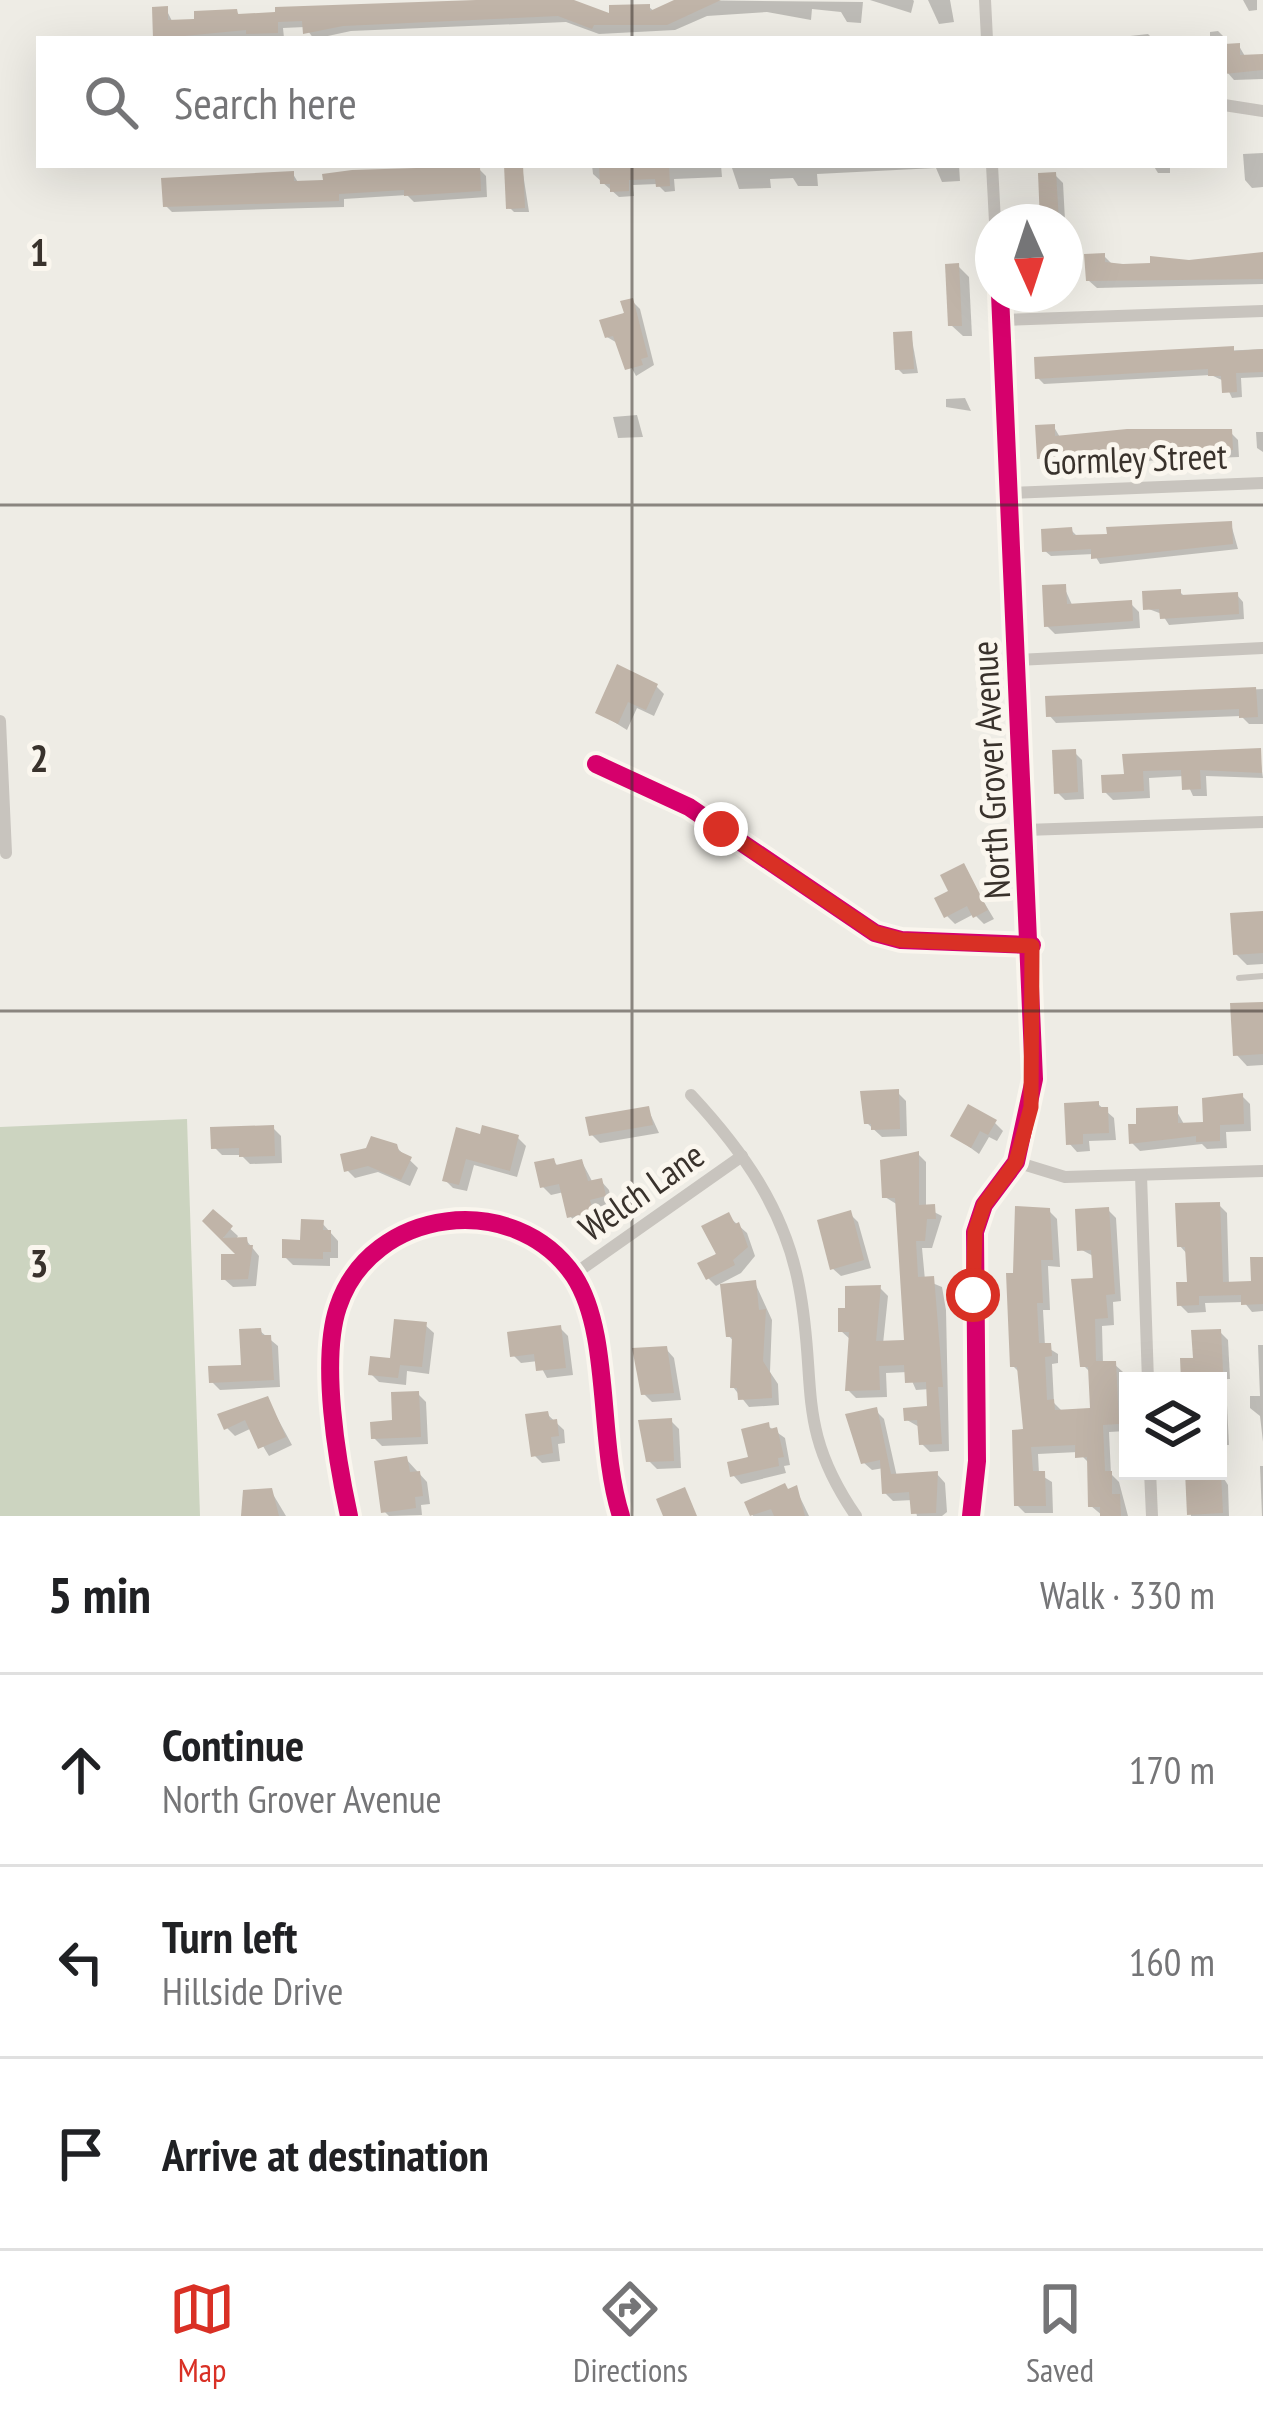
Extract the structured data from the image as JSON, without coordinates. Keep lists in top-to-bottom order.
{
  "streets": {
    "street": ["Gormley Street", "North Grover Avenue", "Welch Lane"]
  },
  "crossings": [
    ["Gormley Street", "North Grover Avenue"]
  ],
  "north": "bottom",
  "page": {
    "search": "Search here",
    "heading": ["5 min", "Walk · 330 m"],
    "list": [
      ["Continue", "North Grover Avenue", "170 m"],
      ["Turn left", "Hillside Drive", "160 m"],
      "Arrive at destination"
    ],
    "nav": ["Map", "Directions", "Saved"]
  },
  "grid": {
    "rows": ["1", "2", "3"]
  }
}
